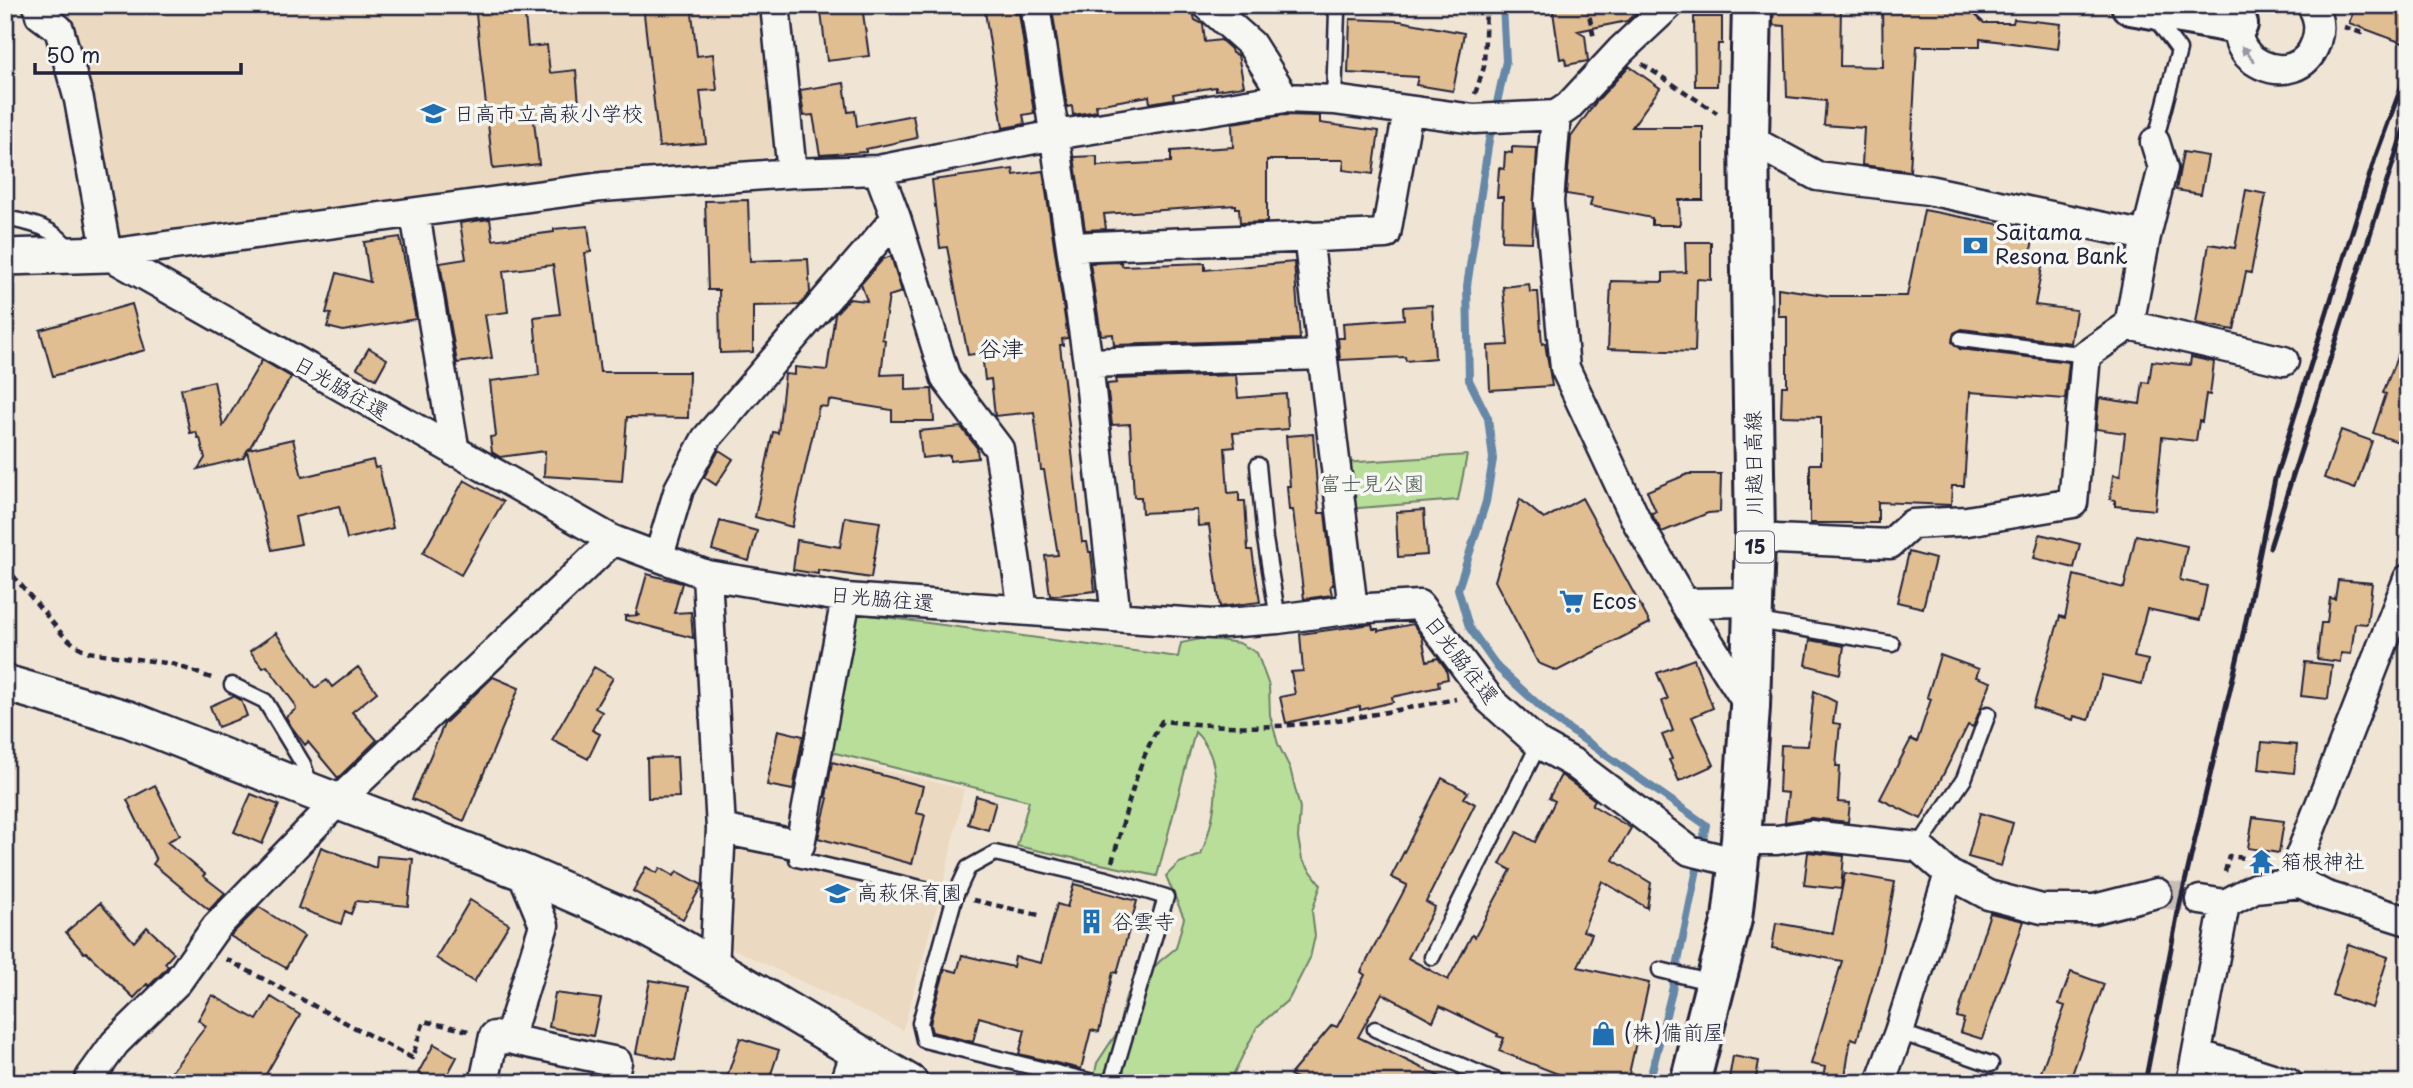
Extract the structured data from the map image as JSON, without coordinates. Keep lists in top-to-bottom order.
{
  "streets": {
    "main road": ["川越日高線", "15"],
    "street": ["日光脇往還"]
  },
  "crossings": [
    ["日光脇往還", "川越日高線"]
  ],
  "districts": ["谷津"],
  "parks": ["富士見公園"],
  "places": {
    "school or university": ["日高市立高萩小学校", "高萩保育園"],
    "bank": ["Saitama Resona Bank"],
    "supermarket": ["Ecos"],
    "temple": ["箱根神社"],
    "building": ["谷雲寺"],
    "shop": ["(株)備前屋"]
  },
  "scale_bar": "50 m"
}
